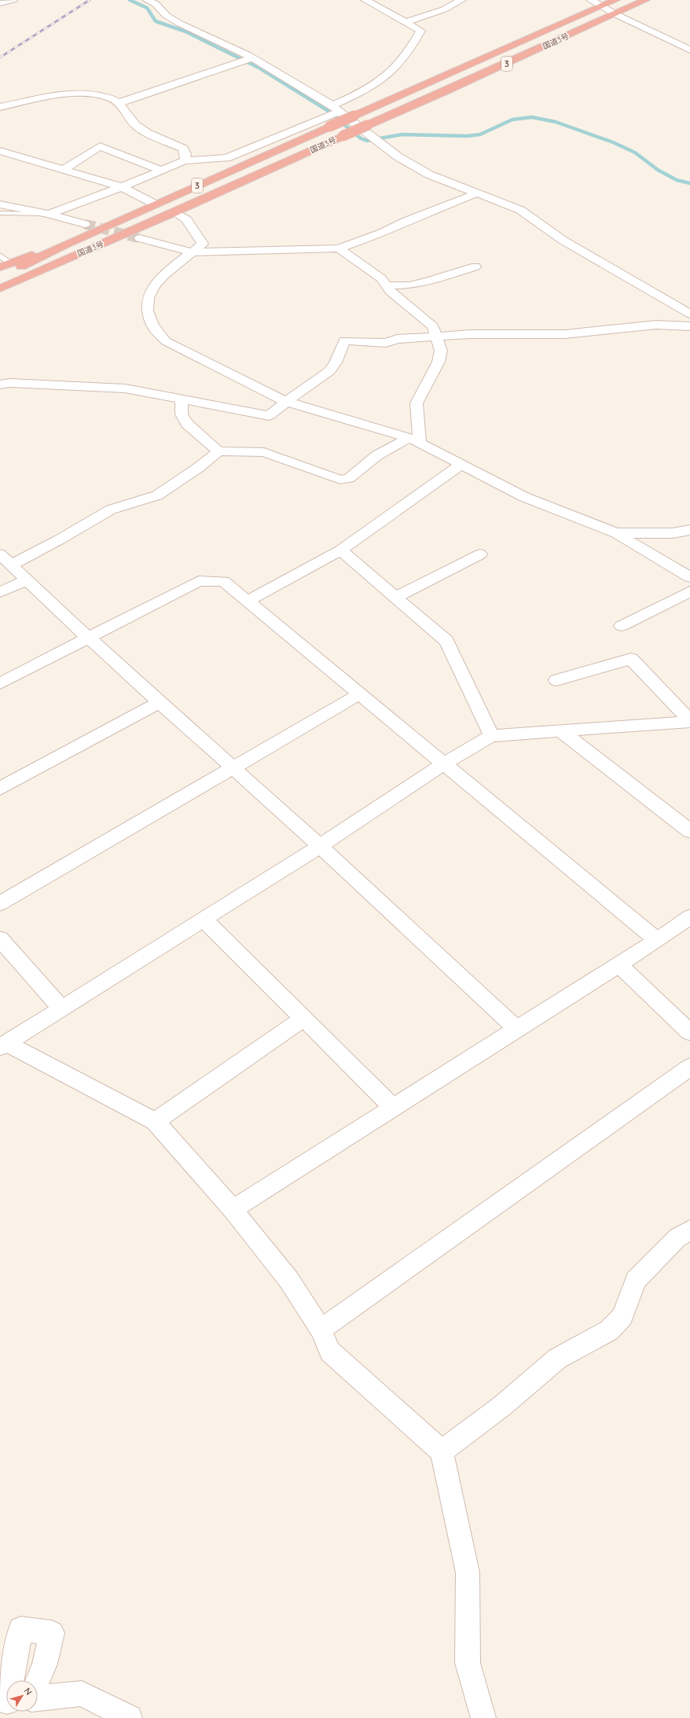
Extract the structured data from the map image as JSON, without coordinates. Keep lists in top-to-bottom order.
{
  "streets": {
    "highway": ["国道3号", "3"]
  },
  "north": "top right"
}
